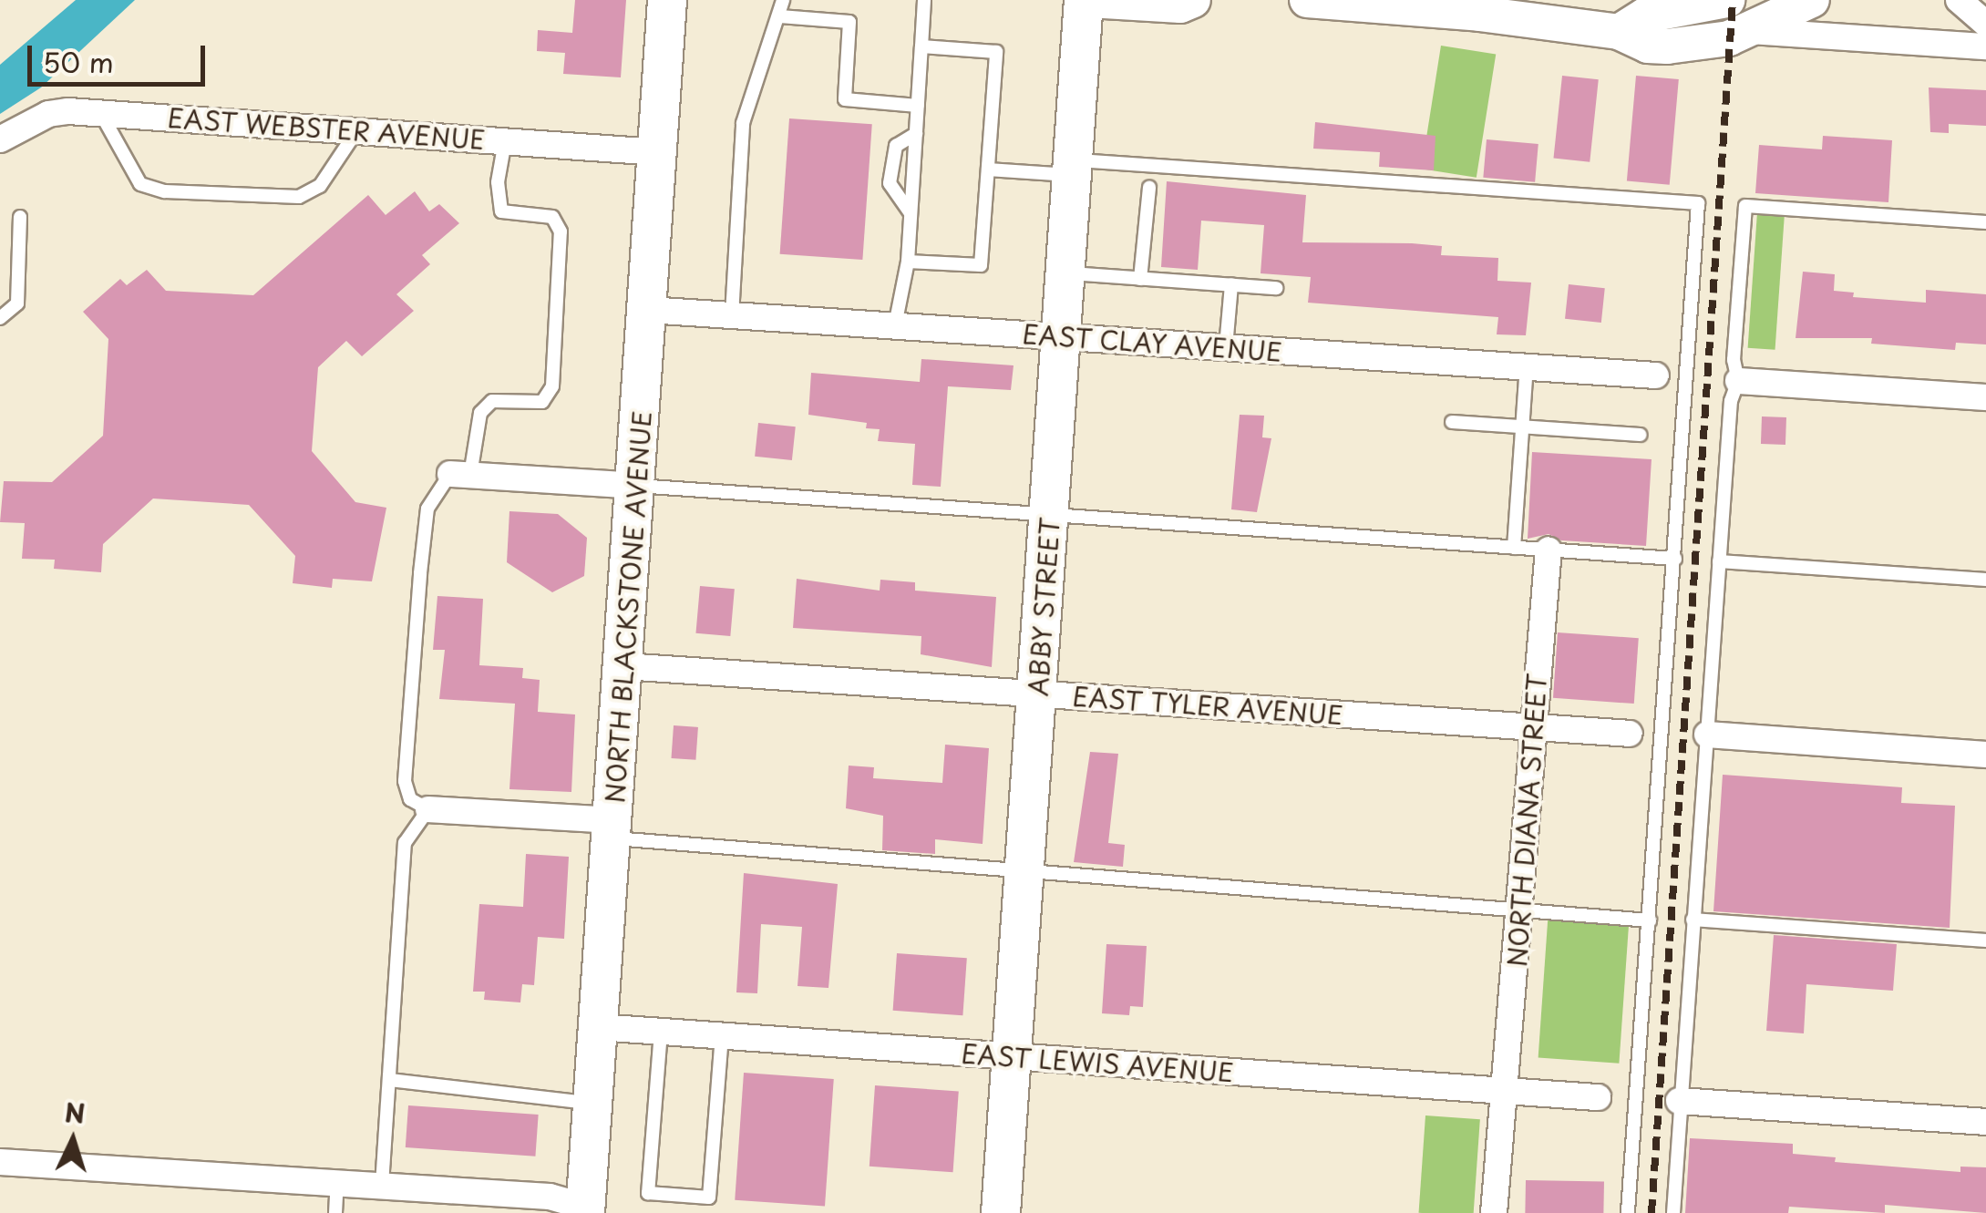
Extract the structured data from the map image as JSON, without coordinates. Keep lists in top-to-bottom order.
{
  "streets": {
    "main road": ["NORTH BLACKSTONE AVENUE", "ABBY STREET"],
    "street": [
      "EAST WEBSTER AVENUE",
      "EAST CLAY AVENUE",
      "EAST TYLER AVENUE",
      "NORTH DIANA STREET",
      "EAST LEWIS AVENUE"
    ]
  },
  "crossings": [
    ["EAST WEBSTER AVENUE", "NORTH BLACKSTONE AVENUE"],
    ["EAST CLAY AVENUE", "NORTH BLACKSTONE AVENUE"],
    ["EAST CLAY AVENUE", "ABBY STREET"],
    ["NORTH BLACKSTONE AVENUE", "EAST TYLER AVENUE"],
    ["NORTH BLACKSTONE AVENUE", "EAST LEWIS AVENUE"],
    ["ABBY STREET", "EAST TYLER AVENUE"],
    ["ABBY STREET", "EAST LEWIS AVENUE"],
    ["EAST TYLER AVENUE", "NORTH DIANA STREET"],
    ["NORTH DIANA STREET", "EAST LEWIS AVENUE"]
  ],
  "scale_bar": "50 m",
  "north": "top"
}
